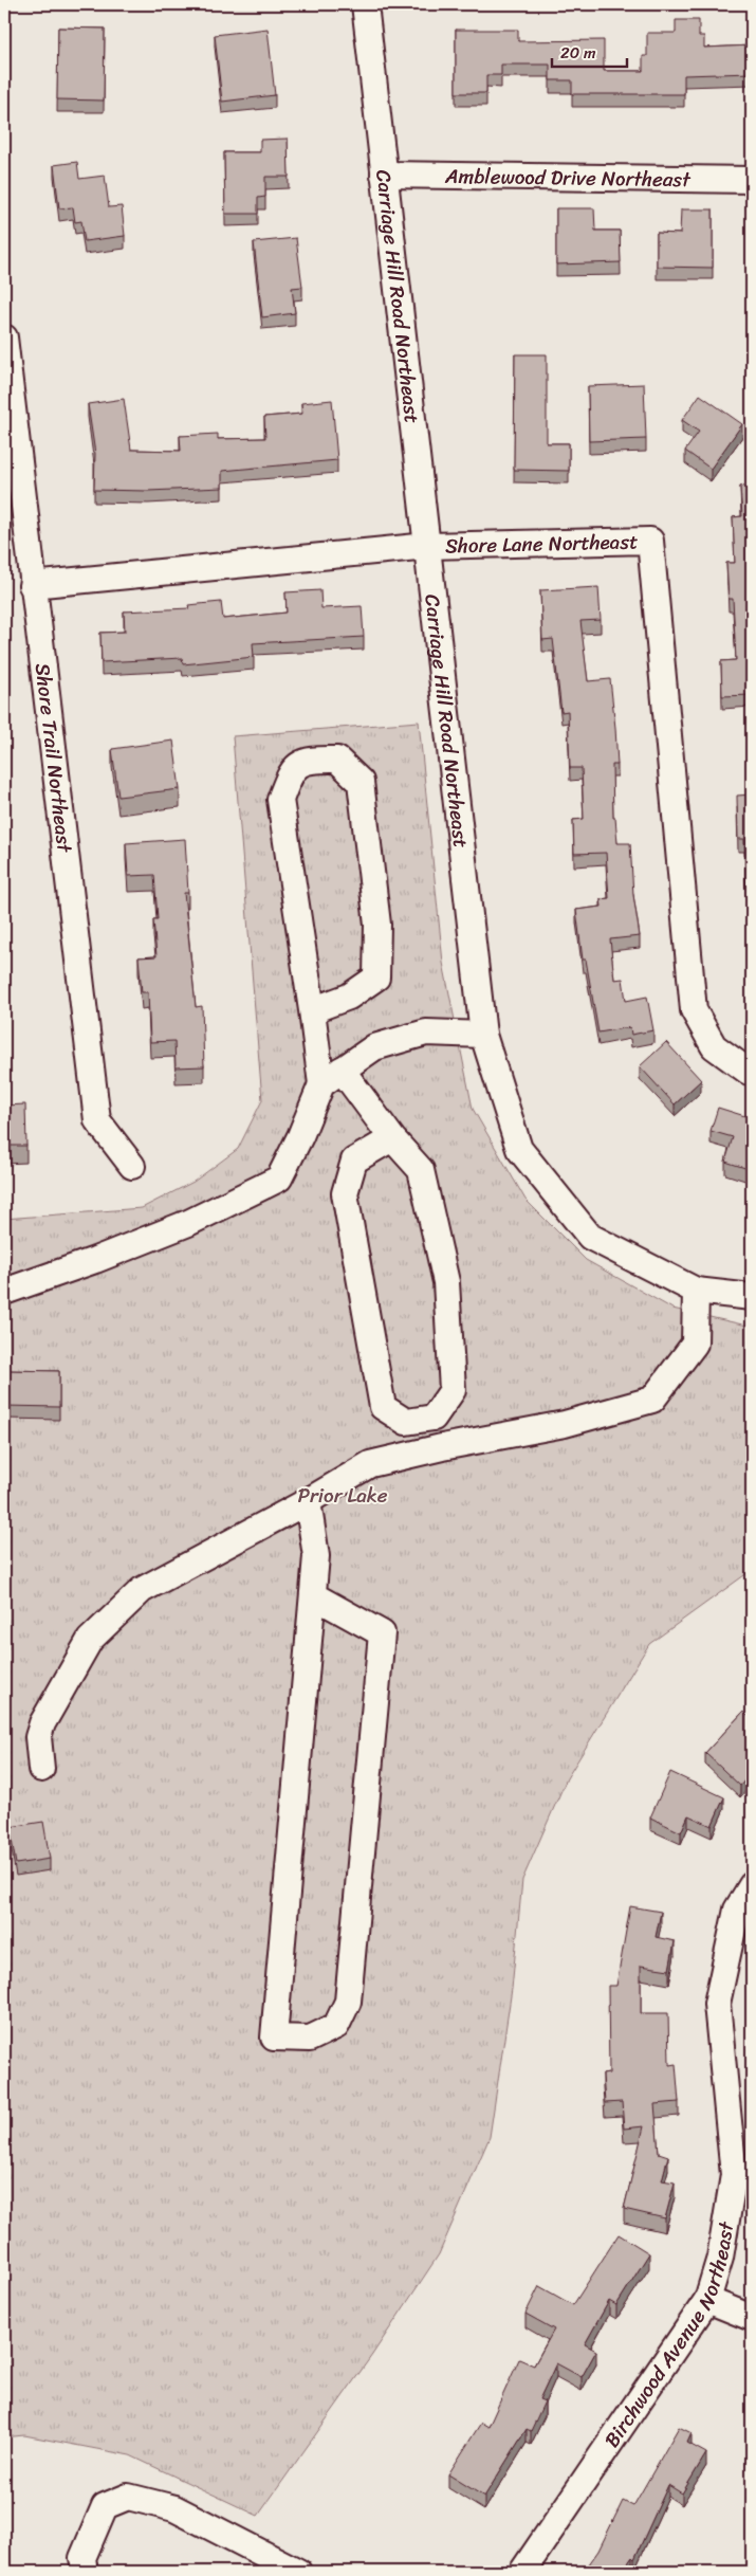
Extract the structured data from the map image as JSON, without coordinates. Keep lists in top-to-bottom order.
{
  "streets": {
    "street": [
      "Amblewood Drive Northeast",
      "Carriage Hill Road Northeast",
      "Shore Lane Northeast",
      "Shore Trail Northeast",
      "Birchwood Avenue Northeast"
    ]
  },
  "crossings": [
    ["Amblewood Drive Northeast", "Carriage Hill Road Northeast"],
    ["Carriage Hill Road Northeast", "Shore Lane Northeast"],
    ["Shore Lane Northeast", "Shore Trail Northeast"]
  ],
  "parks": ["Prior Lake"],
  "scale_bar": "20 m"
}
